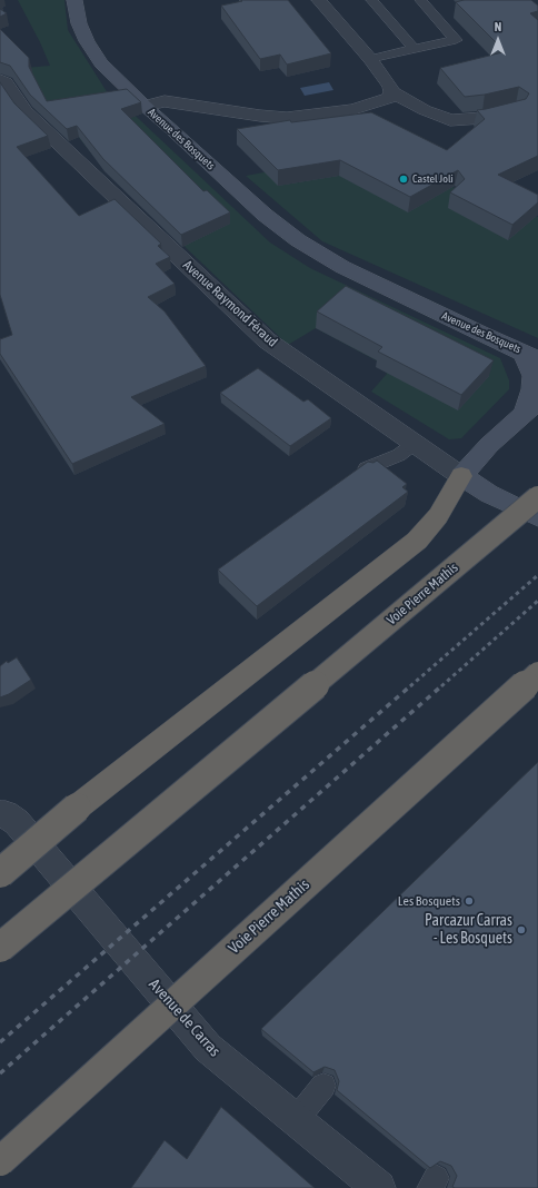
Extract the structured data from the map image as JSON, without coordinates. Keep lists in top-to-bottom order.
{
  "streets": {
    "highway": ["Voie Pierre Mathis"],
    "main road": ["Avenue des Bosquets", "Avenue Raymond Féraud"],
    "street": ["Avenue de Carras"]
  },
  "places": ["Castel Joli", "Les Bosquets", "Parcazur Carras - Les Bosquets"],
  "north": "top"
}
